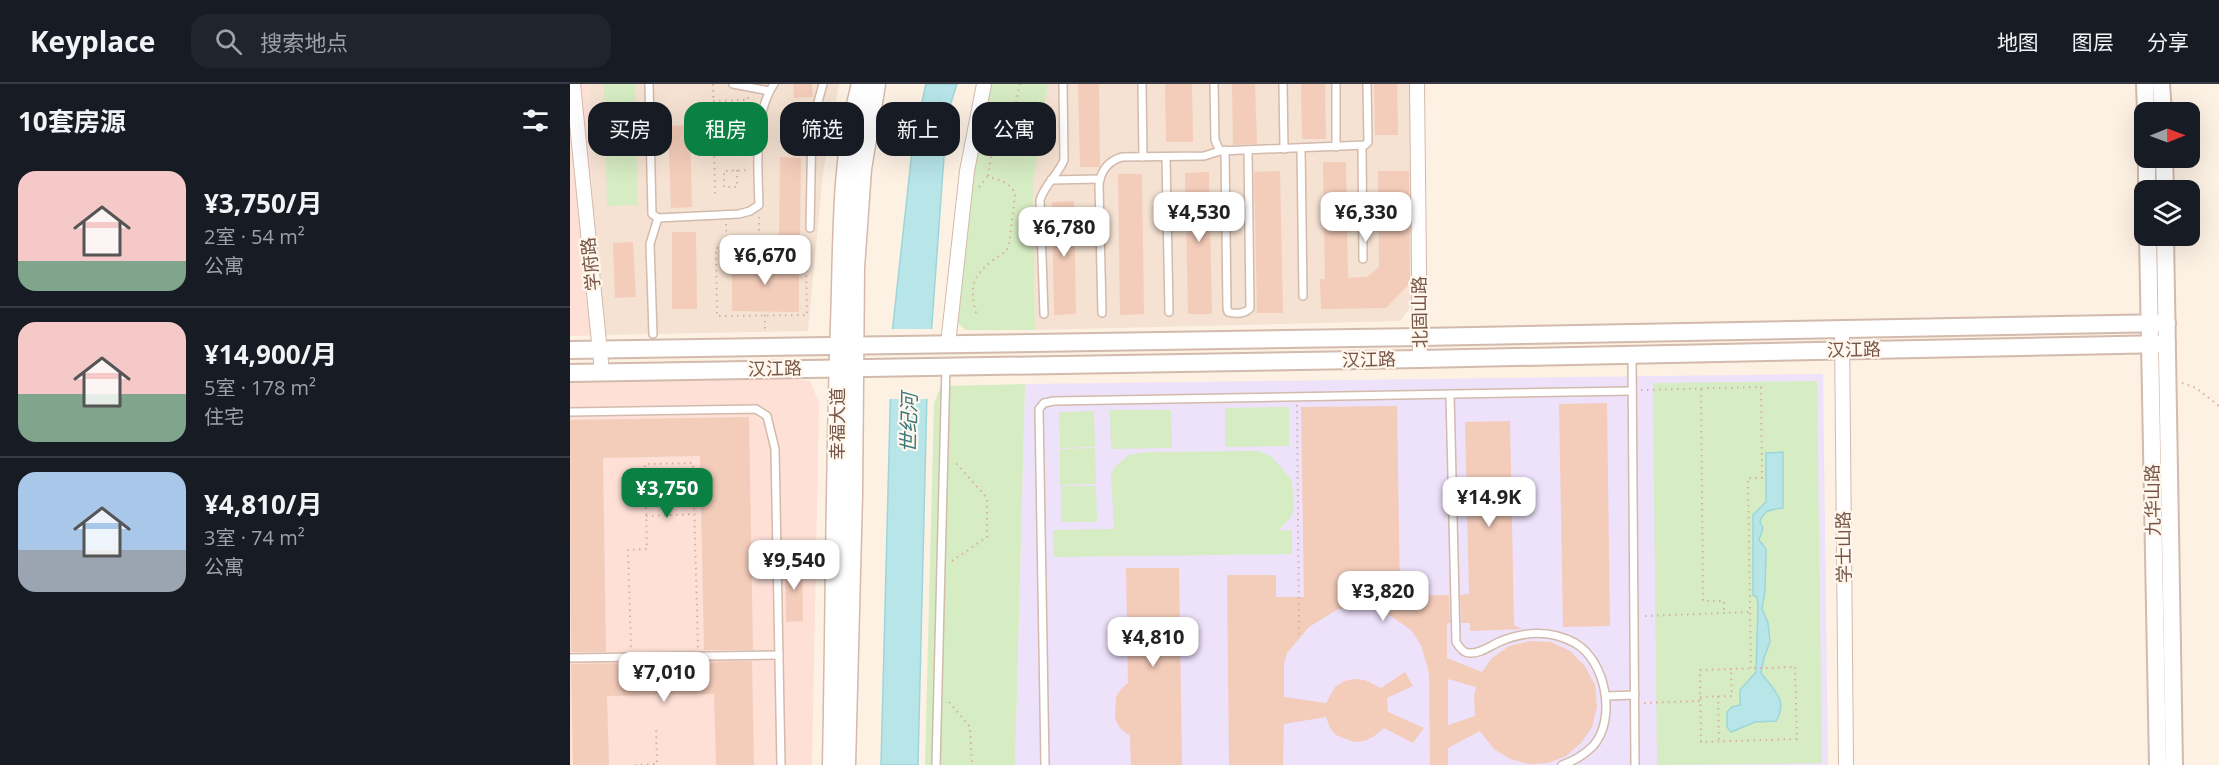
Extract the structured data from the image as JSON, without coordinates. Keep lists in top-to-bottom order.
{
  "streets": {
    "main road": ["幸福大道"],
    "street": [
      "学府路",
      "北固山路",
      "汉江路",
      "九华山路",
      "学士山路"
    ]
  },
  "crossings": [
    ["学府路", "汉江路"],
    ["北固山路", "汉江路"],
    ["汉江路", "幸福大道"],
    ["汉江路", "九华山路"],
    ["汉江路", "学士山路"]
  ],
  "water": ["世纪河"],
  "north": "right",
  "page": {
    "header": "Keyplace",
    "search": "搜索地点",
    "nav": ["地图", "图层", "分享"],
    "heading": "10套房源",
    "chip": [
      "买房",
      "租房",
      "筛选",
      "新上",
      "公寓"
    ],
    "list": [
      {
        "name": "¥3,750/月",
        "note": "2室 · 54 m² · 公寓"
      },
      {
        "name": "¥14,900/月",
        "note": "5室 · 178 m² · 住宅"
      },
      {
        "name": "¥4,810/月",
        "note": "3室 · 74 m² · 公寓"
      }
    ],
    "price": [
      "¥4,530",
      "¥6,330",
      "¥6,780",
      "¥6,670",
      "¥3,750",
      "¥14.9K",
      "¥9,540",
      "¥3,820",
      "¥4,810",
      "¥7,010"
    ]
  }
}
